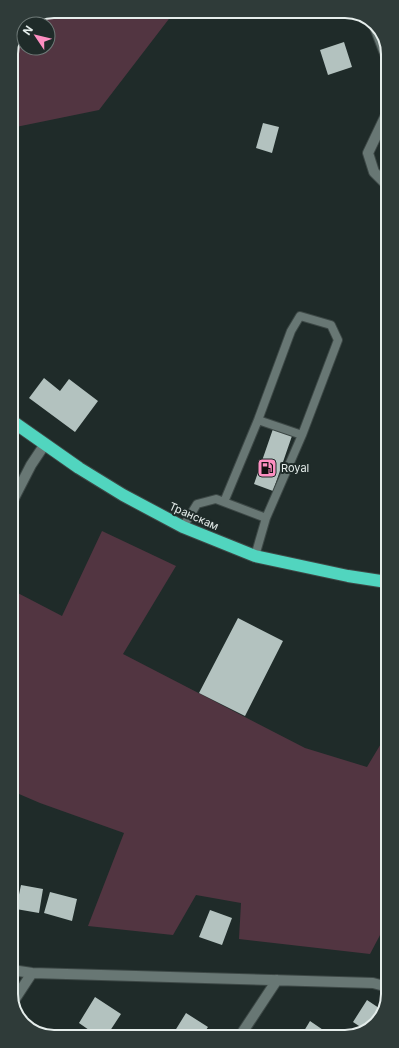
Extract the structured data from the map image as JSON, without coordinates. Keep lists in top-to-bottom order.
{
  "streets": {
    "highway": ["Транскам"]
  },
  "places": {
    "fuel station": ["Royal"]
  },
  "north": "top left"
}
